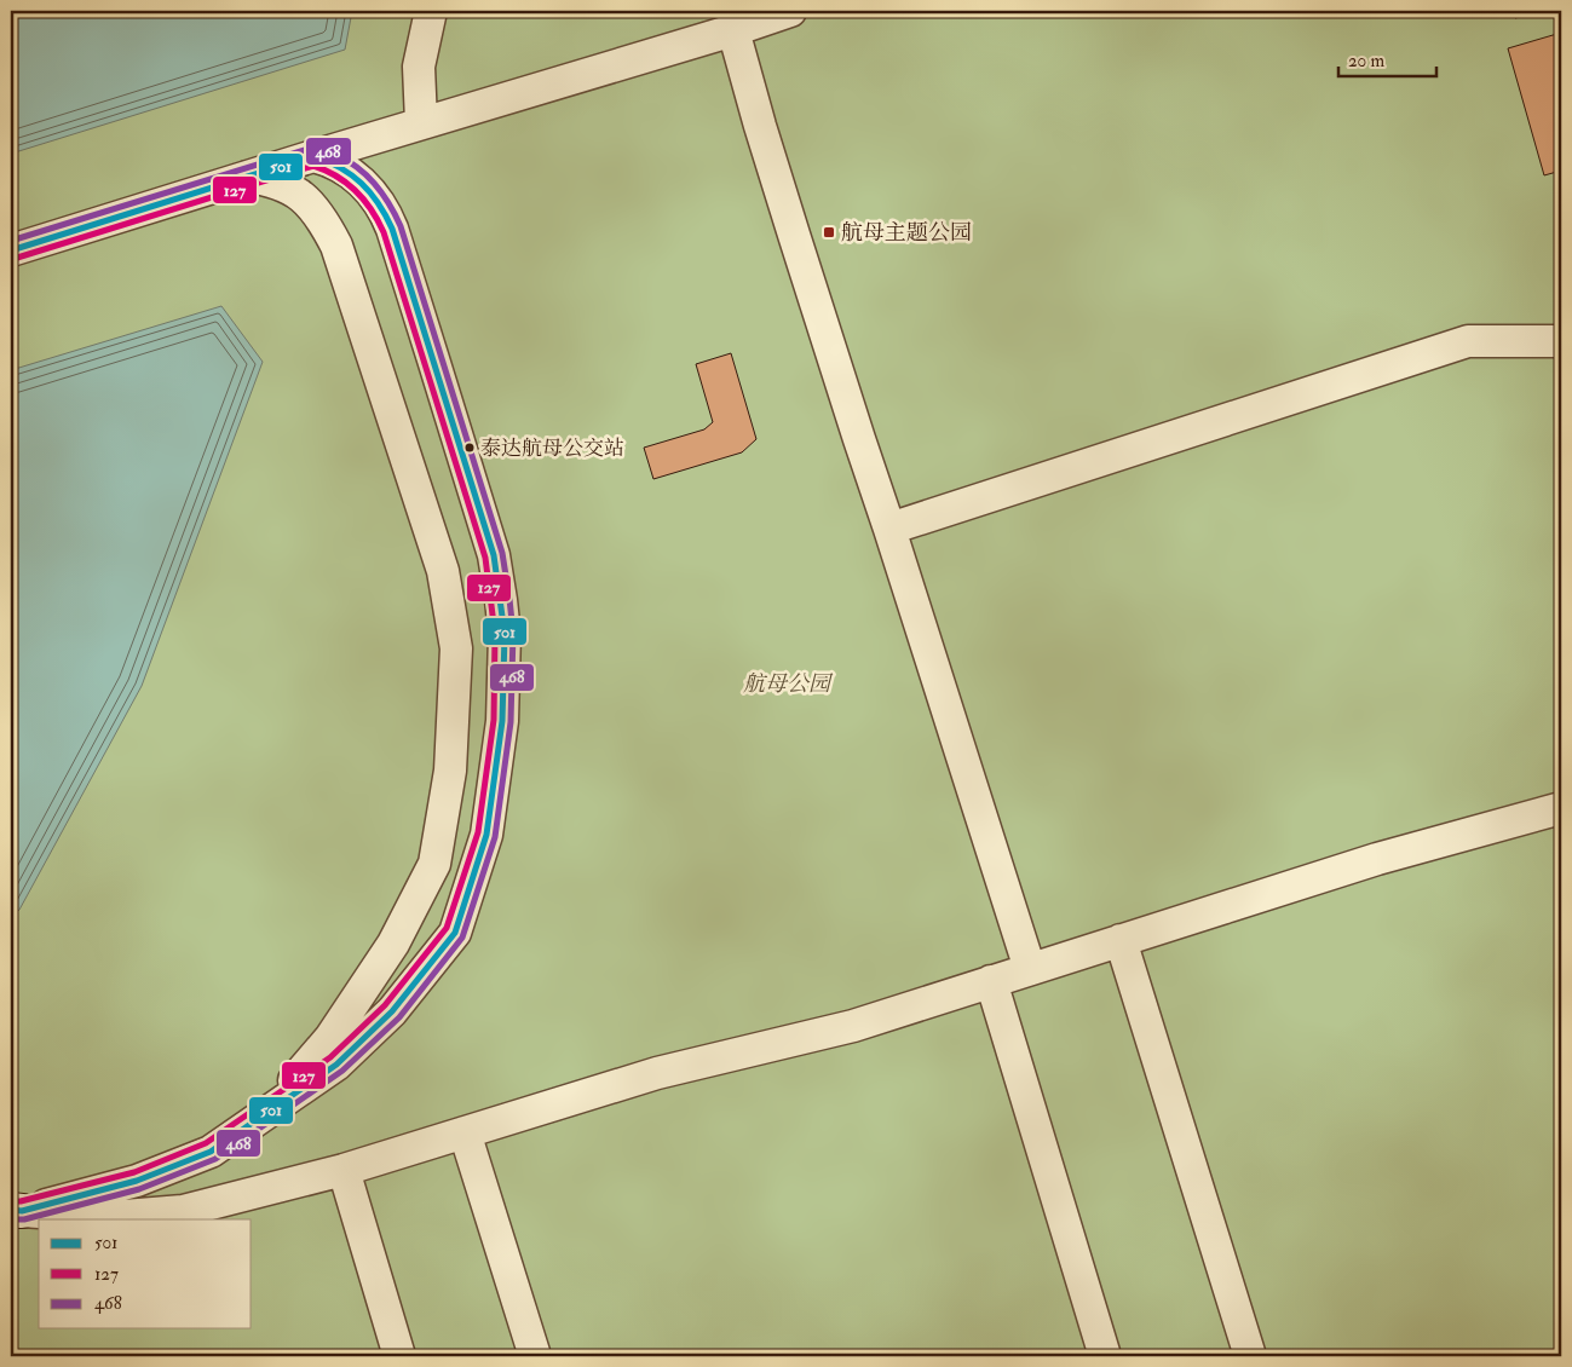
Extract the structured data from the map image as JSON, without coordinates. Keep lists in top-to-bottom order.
{
  "parks": ["航母公园"],
  "places": {
    "transit": ["航母主题公园"],
    "other": ["泰达航母公交站"]
  },
  "lines": ["transit line 468", "transit line 501", "transit line 127"],
  "legend": ["501", "127", "468"],
  "scale_bar": "20 m"
}
